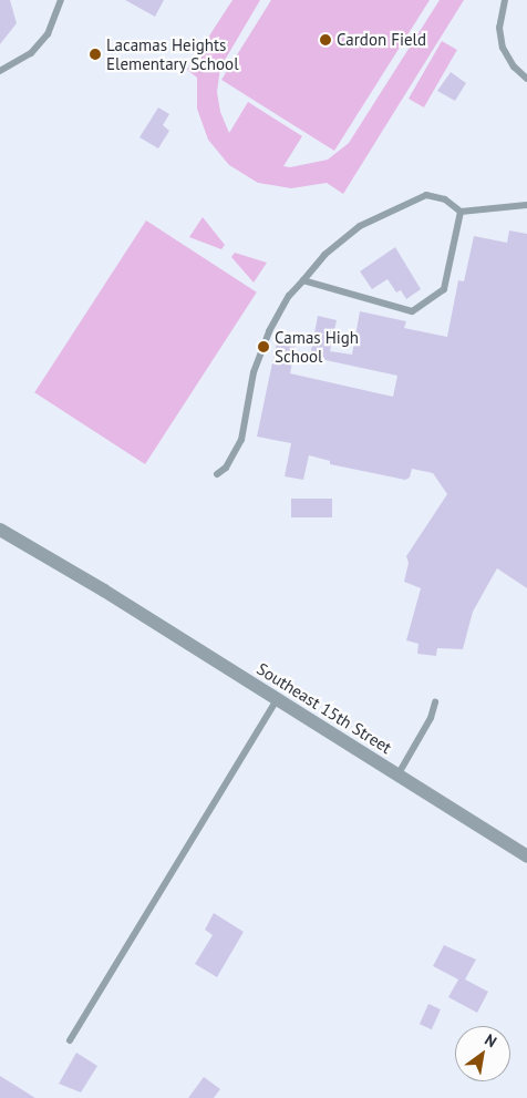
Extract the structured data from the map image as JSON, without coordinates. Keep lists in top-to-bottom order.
{
  "streets": {
    "street": ["Southeast 15th Street"]
  },
  "places": ["Cardon Field", "Lacamas Heights Elementary School", "Camas High School"],
  "north": "top right"
}
